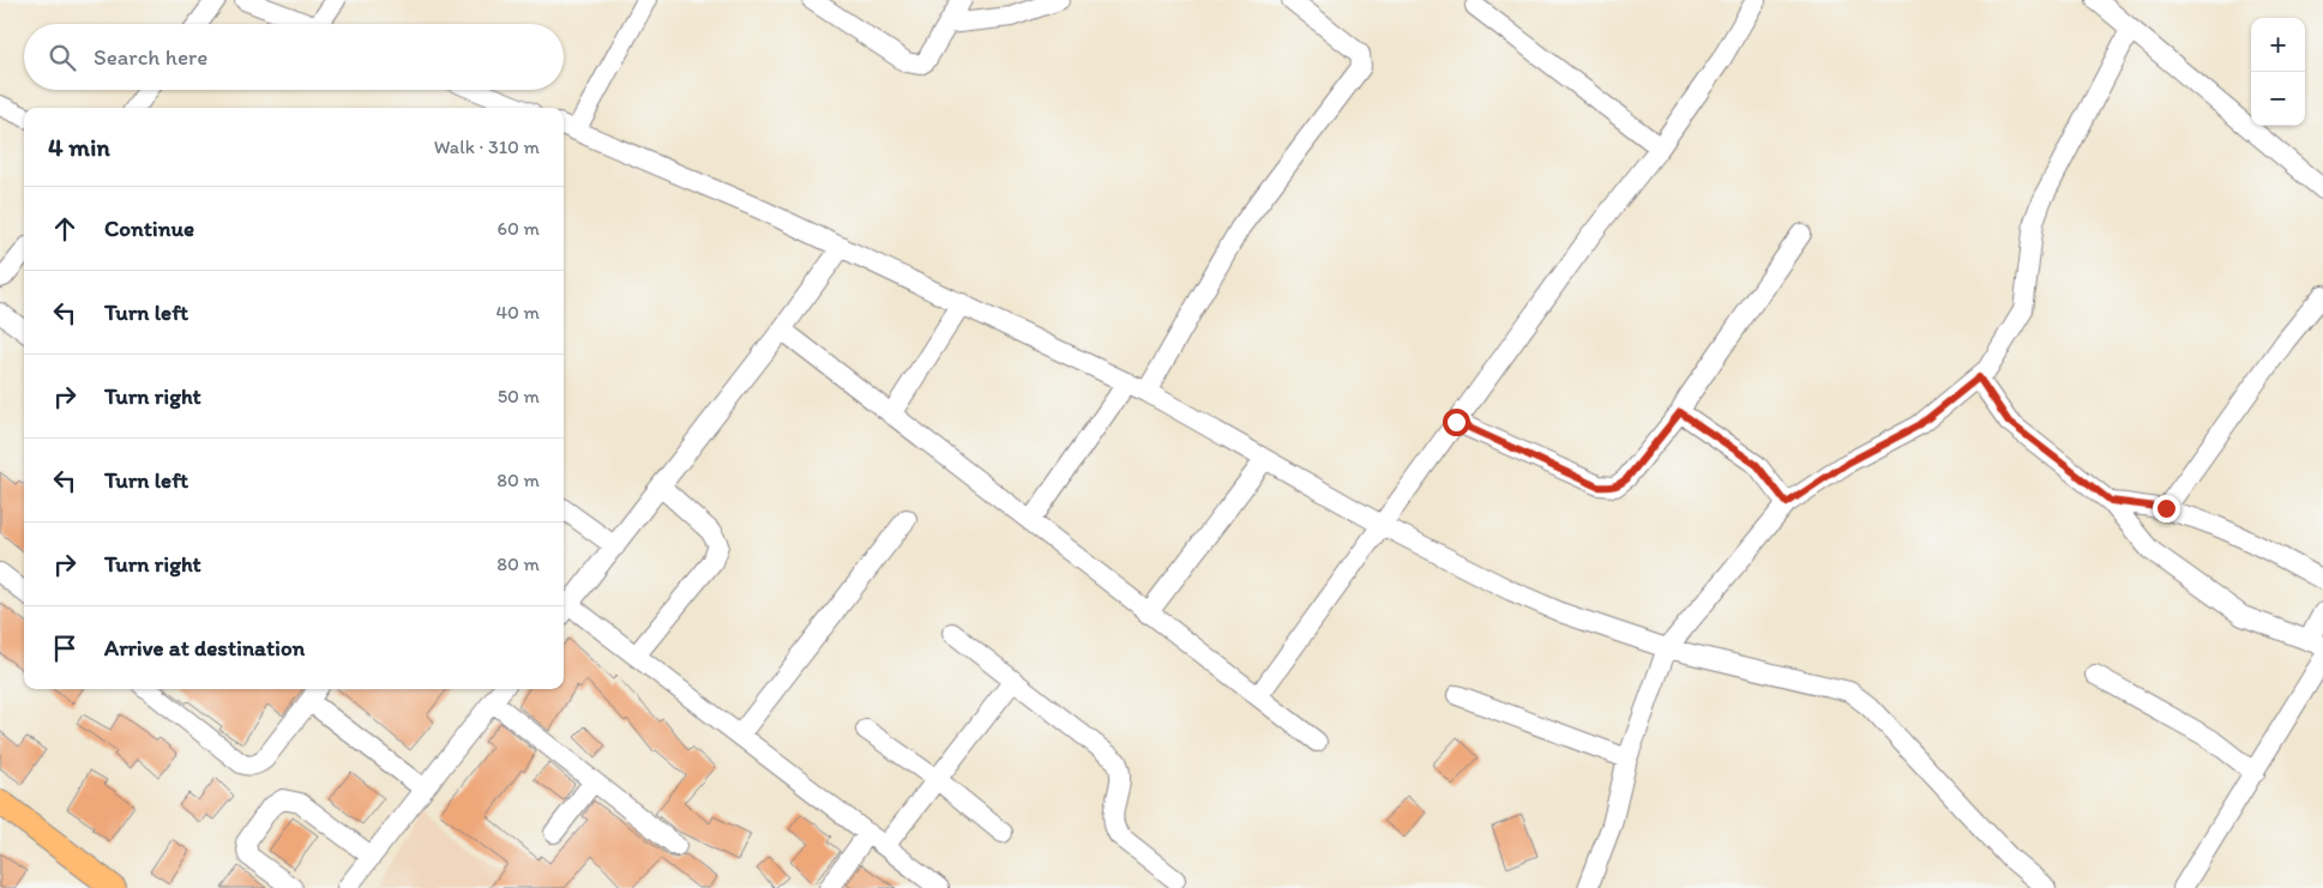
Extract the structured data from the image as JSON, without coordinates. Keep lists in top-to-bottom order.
{
  "page": {
    "map_buttons": ["+", "−"],
    "search": "Search here",
    "heading": ["4 min", "Walk · 310 m"],
    "list": [
      ["Continue", "60 m"],
      ["Turn left", "40 m"],
      ["Turn right", "50 m"],
      ["Turn left", "80 m"],
      ["Turn right", "80 m"],
      "Arrive at destination"
    ]
  }
}
